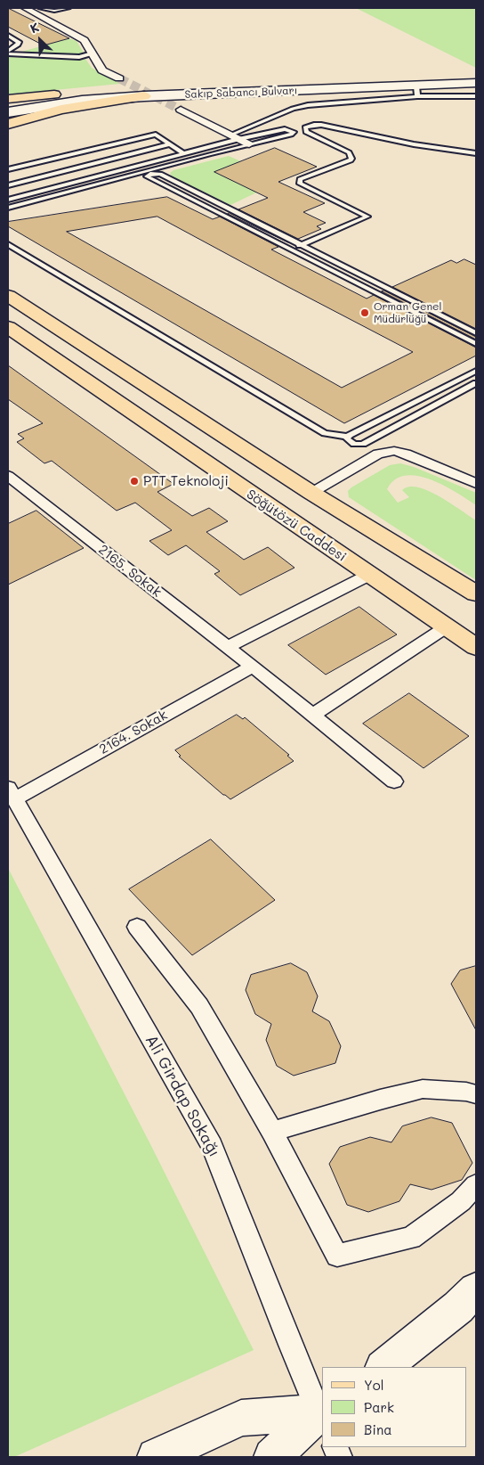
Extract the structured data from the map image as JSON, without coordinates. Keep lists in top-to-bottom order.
{
  "streets": {
    "main road": ["Söğütözü Caddesi"],
    "street": [
      "Sakıp Sabancı Bulvarı",
      "2165. Sokak",
      "2164. Sokak",
      "Ali Girdap Sokağı"
    ]
  },
  "crossings": [
    ["2165. Sokak", "2164. Sokak"],
    ["2164. Sokak", "Ali Girdap Sokağı"]
  ],
  "places": ["Orman Genel Müdürlüğü", "PTT Teknoloji"],
  "legend": ["Yol", "Park", "Bina"],
  "north": "top left"
}
